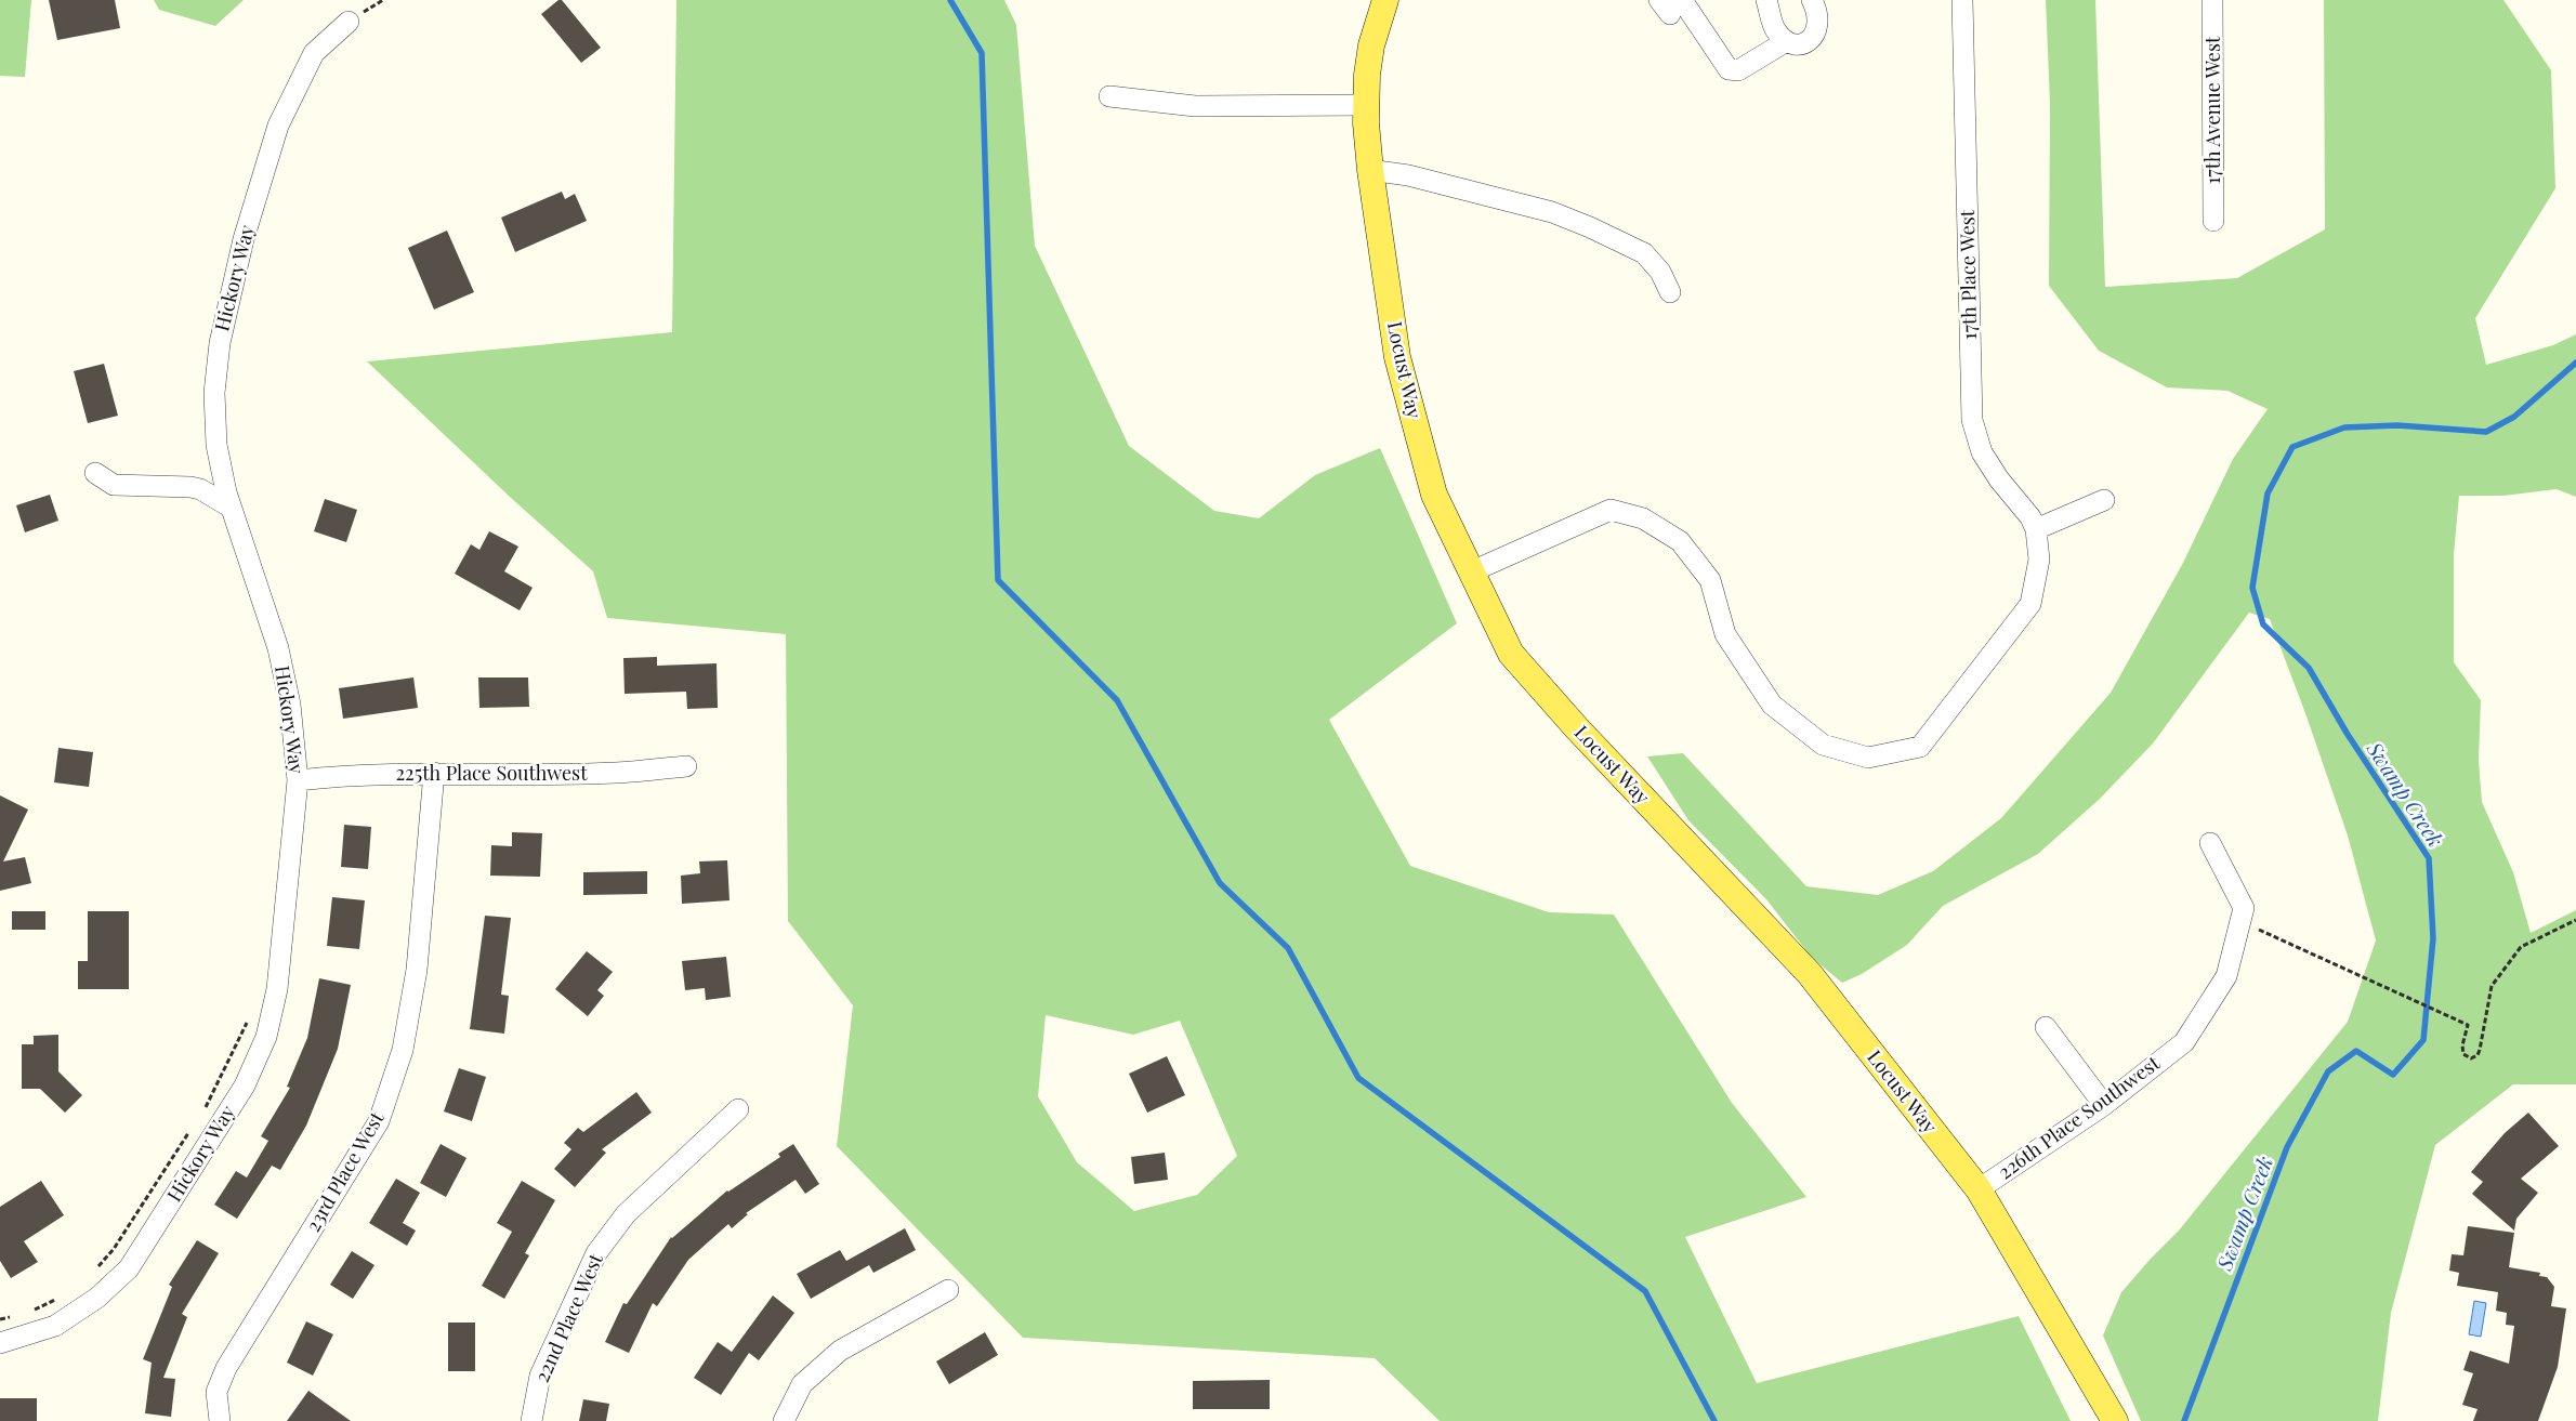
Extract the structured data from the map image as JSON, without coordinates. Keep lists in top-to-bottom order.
{
  "streets": {
    "main road": ["Locust Way"],
    "street": [
      "17th Avenue West",
      "17th Place West",
      "Hickory Way",
      "225th Place Southwest",
      "226th Place Southwest",
      "23rd Place West",
      "22nd Place West"
    ]
  },
  "crossings": [
    ["Hickory Way", "225th Place Southwest"],
    ["Locust Way", "226th Place Southwest"],
    ["225th Place Southwest", "23rd Place West"]
  ],
  "water": ["Swamp Creek"]
}
